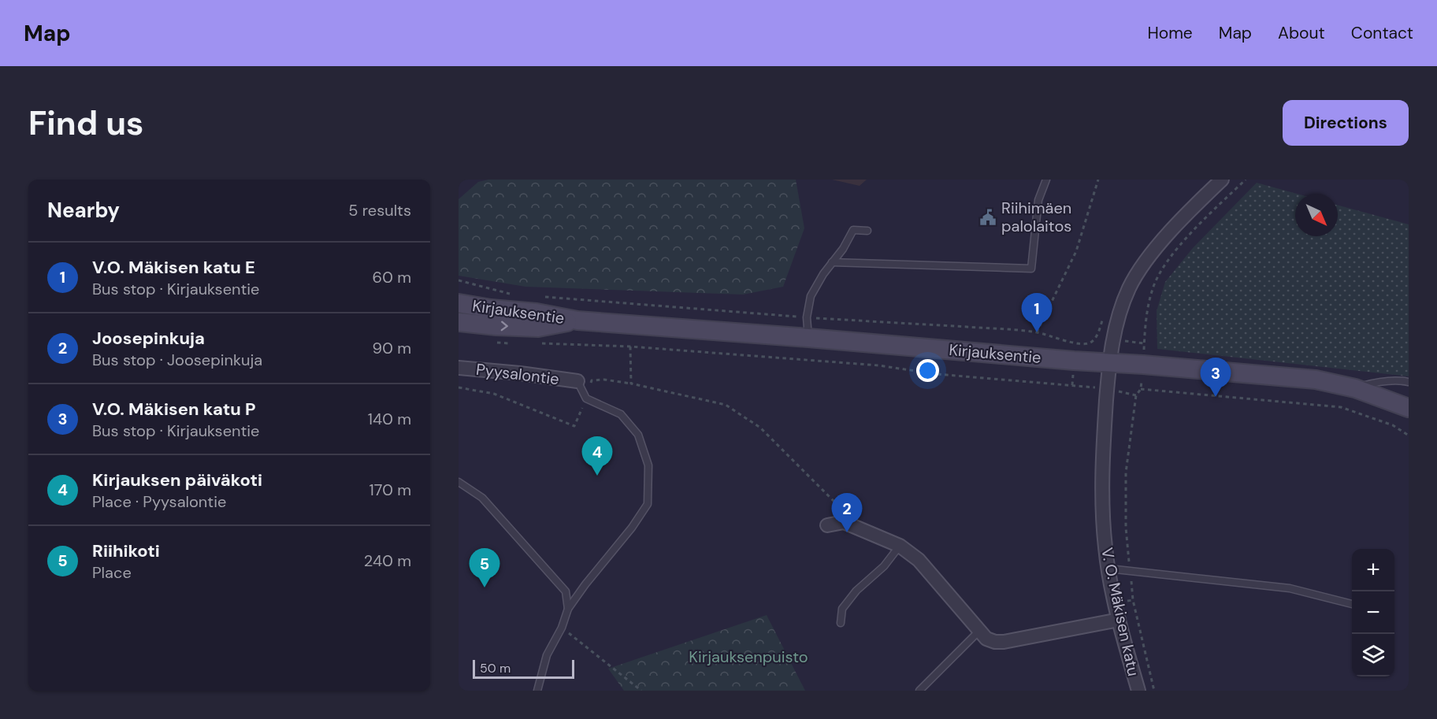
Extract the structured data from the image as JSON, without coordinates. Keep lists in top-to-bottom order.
{
  "streets": {
    "street": ["Kirjauksentie", "Pyysalontie", "V. O. Mäkisen katu"]
  },
  "crossings": [
    ["Kirjauksentie", "V. O. Mäkisen katu"]
  ],
  "parks": ["Kirjauksenpuisto"],
  "places": {
    "public building": ["Riihimäen palolaitos"]
  },
  "scale_bar": "50 m",
  "north": "bottom right",
  "page": {
    "header": "Map",
    "nav": [
      "Home",
      "Map",
      "About",
      "Contact"
    ],
    "buttons": "Directions",
    "title": "Find us",
    "heading": ["Nearby", "5 results"],
    "list": [
      {
        "mark": "1",
        "name": "V.O. Mäkisen katu E",
        "note": "Bus stop · Kirjauksentie",
        "value": "60 m"
      },
      {
        "mark": "2",
        "name": "Joosepinkuja",
        "note": "Bus stop · Joosepinkuja",
        "value": "90 m"
      },
      {
        "mark": "3",
        "name": "V.O. Mäkisen katu P",
        "note": "Bus stop · Kirjauksentie",
        "value": "140 m"
      },
      {
        "mark": "4",
        "name": "Kirjauksen päiväkoti",
        "note": "Place · Pyysalontie",
        "value": "170 m"
      },
      {
        "mark": "5",
        "name": "Riihikoti",
        "note": "Place",
        "value": "240 m"
      }
    ],
    "pins": [
      "1",
      "3",
      "4",
      "2",
      "5"
    ],
    "map_buttons": ["+", "−"],
    "scale": "50 m"
  }
}
